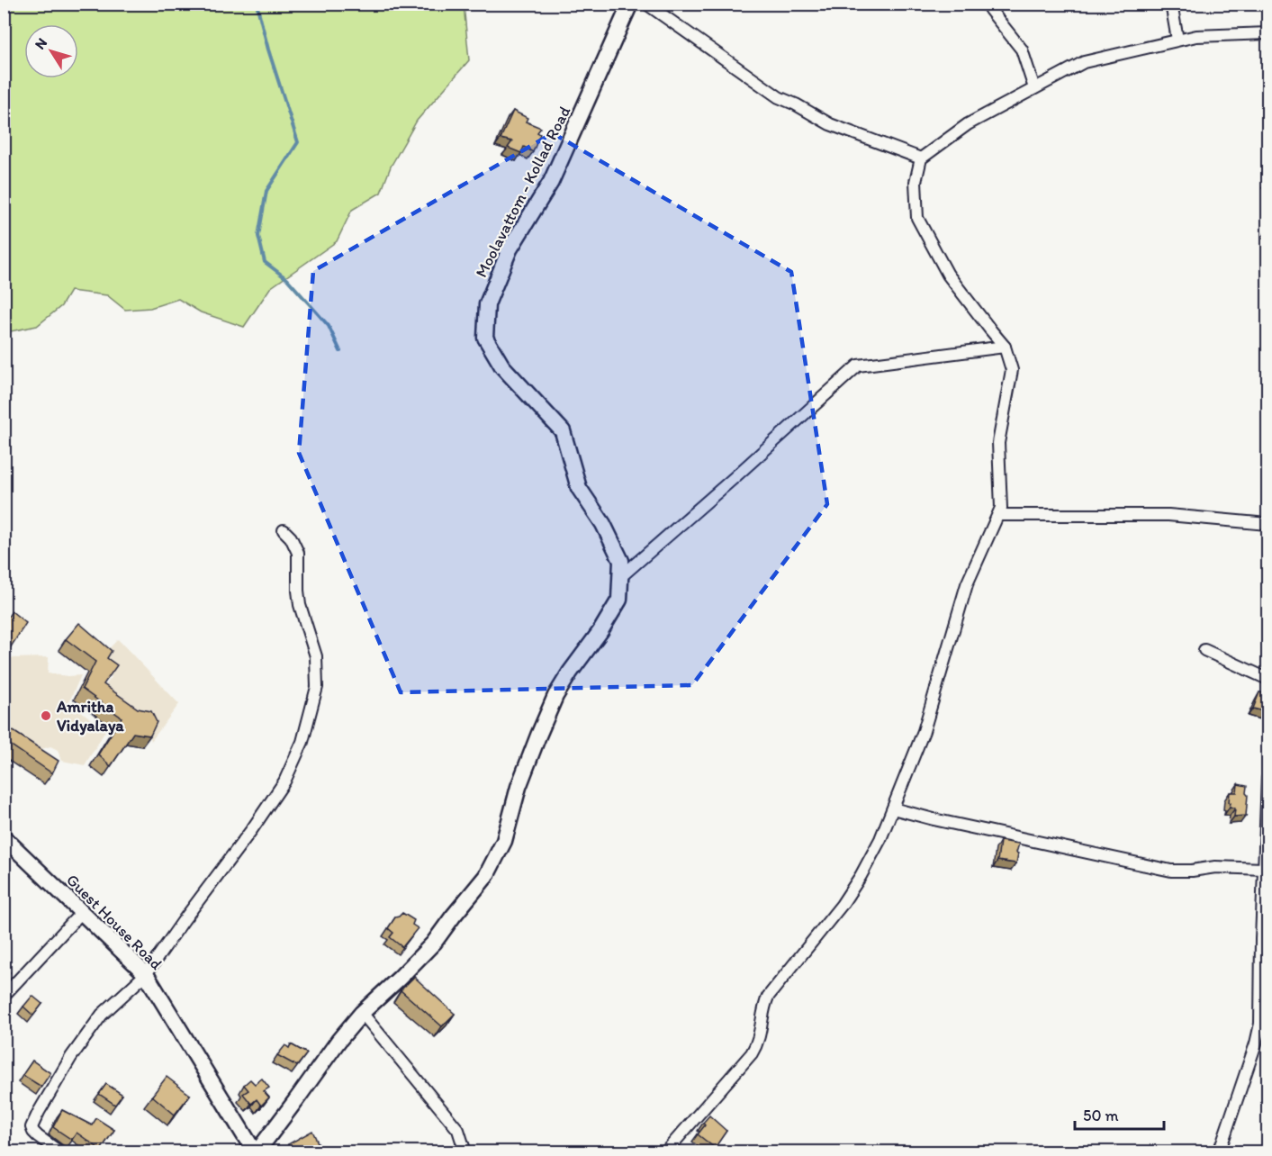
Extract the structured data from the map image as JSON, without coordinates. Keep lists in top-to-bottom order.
{
  "streets": {
    "main road": ["Moolavattom - Kollad Road", "Guest House Road"]
  },
  "crossings": [
    ["Moolavattom - Kollad Road", "Guest House Road"]
  ],
  "places": ["Amritha Vidyalaya"],
  "scale_bar": "50 m",
  "north": "top left"
}
